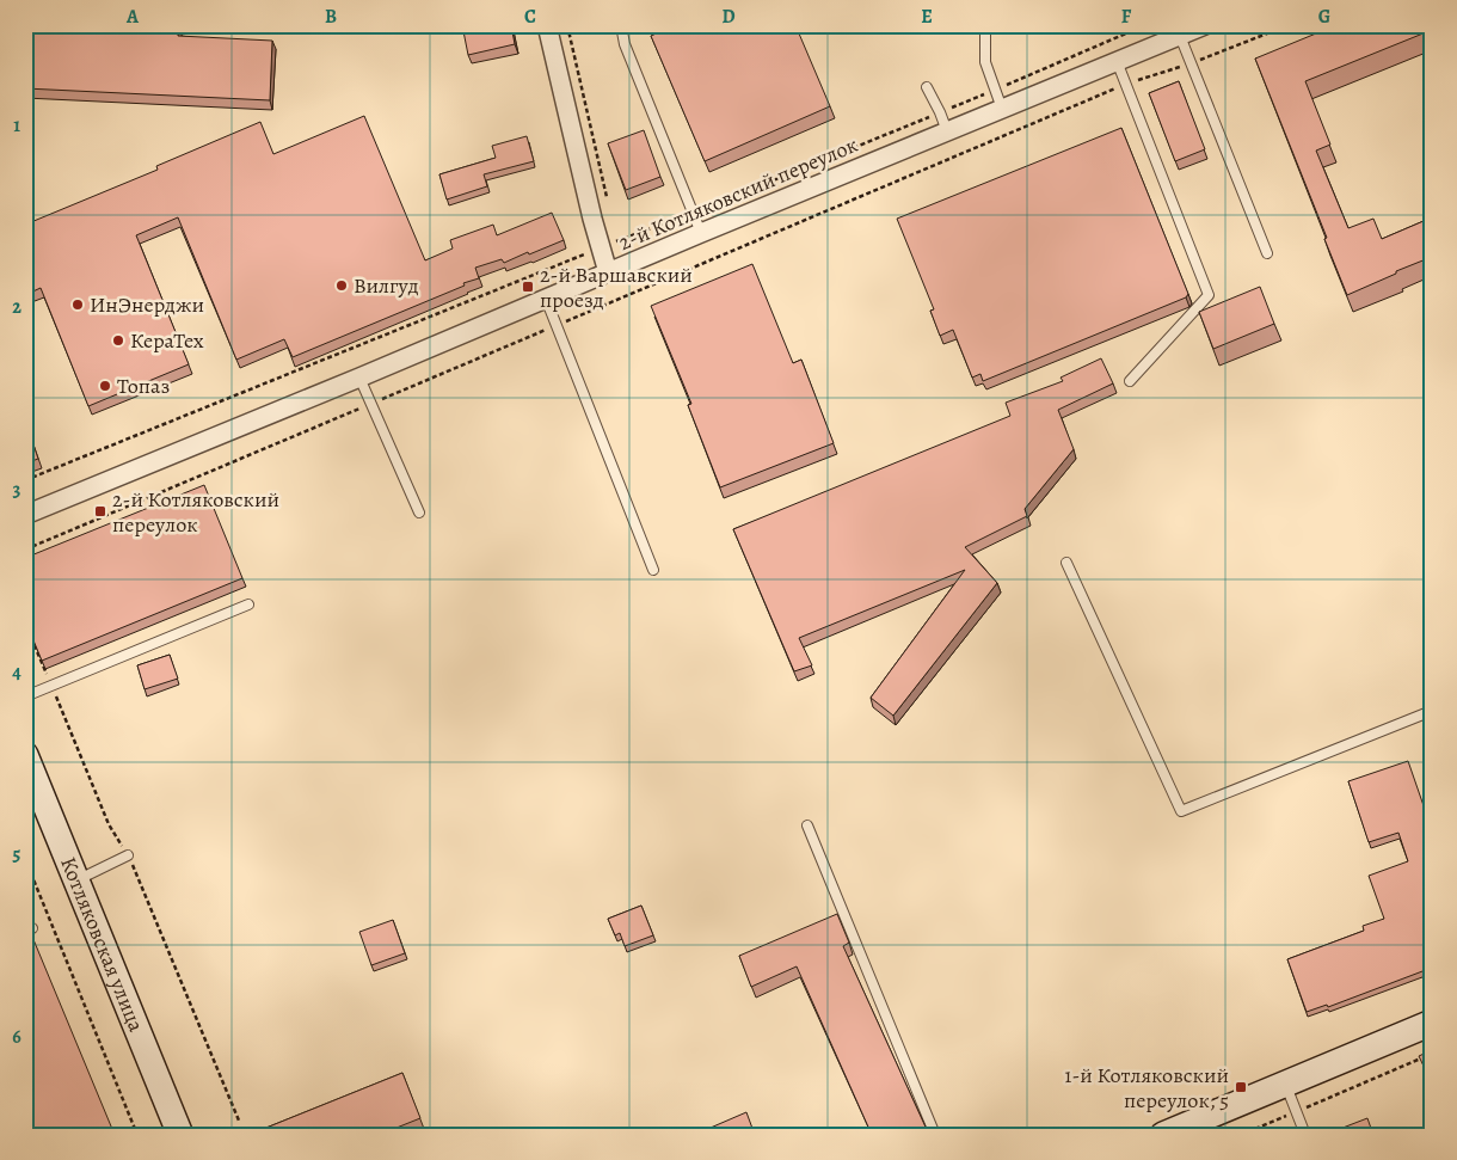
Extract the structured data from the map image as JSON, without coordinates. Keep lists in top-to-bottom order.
{
  "streets": {
    "street": ["2-й Котляковский переулок", "Котляковская улица"]
  },
  "places": {
    "other": [
      "Вилгуд",
      "ИнЭнерджи",
      "КераТех",
      "Топаз"
    ],
    "transit": ["2-й Варшавский проезд", "2-й Котляковский переулок", "1-й Котляковский переулок, 5"]
  },
  "grid": {
    "columns": [
      "A",
      "B",
      "C",
      "D",
      "E",
      "F",
      "G"
    ],
    "rows": [
      "1",
      "2",
      "3",
      "4",
      "5",
      "6"
    ]
  }
}
